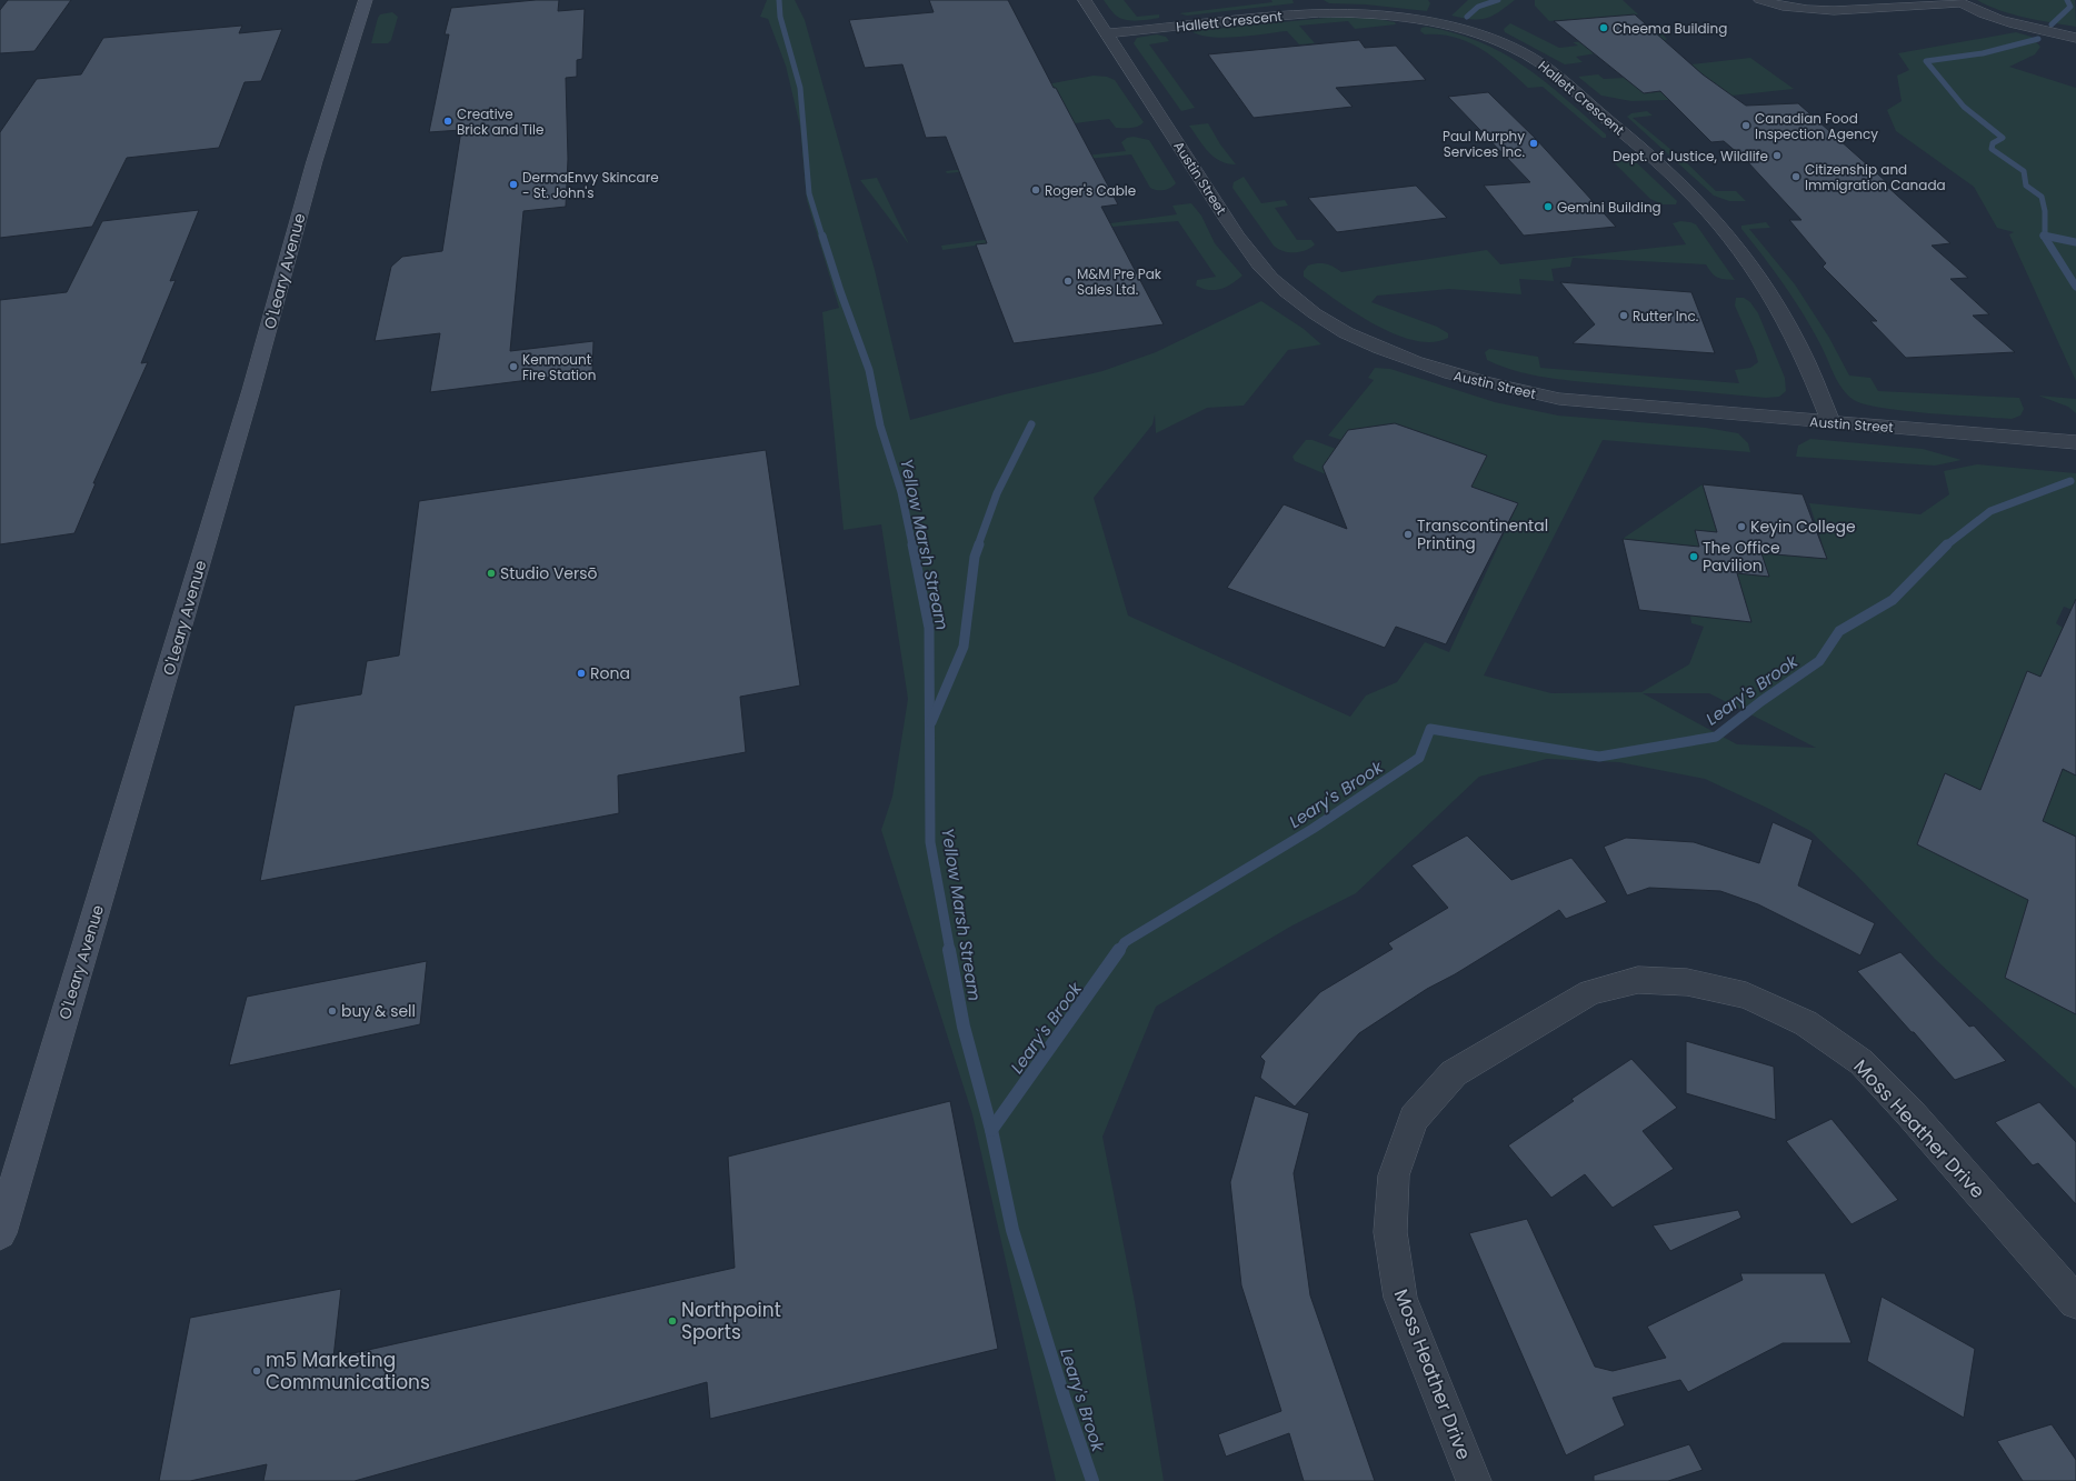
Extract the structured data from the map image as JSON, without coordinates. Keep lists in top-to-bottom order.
{
  "streets": {
    "street": [
      "Hallett Crescent",
      "Austin Street",
      "O'Leary Avenue",
      "Moss Heather Drive"
    ]
  },
  "crossings": [
    ["Hallett Crescent", "Austin Street"]
  ],
  "water": ["Yellow Marsh Stream", "Leary's Brook"],
  "places": [
    "Cheema Building",
    "Creative Brick and Tile",
    "Canadian Food Inspection Agency",
    "Paul Murphy Services Inc.",
    "Dept. of Justice, Wildlife",
    "Citizenship and Immigration Canada",
    "DermaEnvy Skincare - St. John's",
    "Roger's Cable",
    "Gemini Building",
    "M&M Pre Pak Sales Ltd.",
    "Rutter Inc.",
    "Kenmount Fire Station",
    "Keyin College",
    "Transcontinental Printing",
    "The Office Pavilion",
    "Studio Versō",
    "Rona",
    "buy & sell",
    "Northpoint Sports",
    "m5 Marketing Communications"
  ]
}
